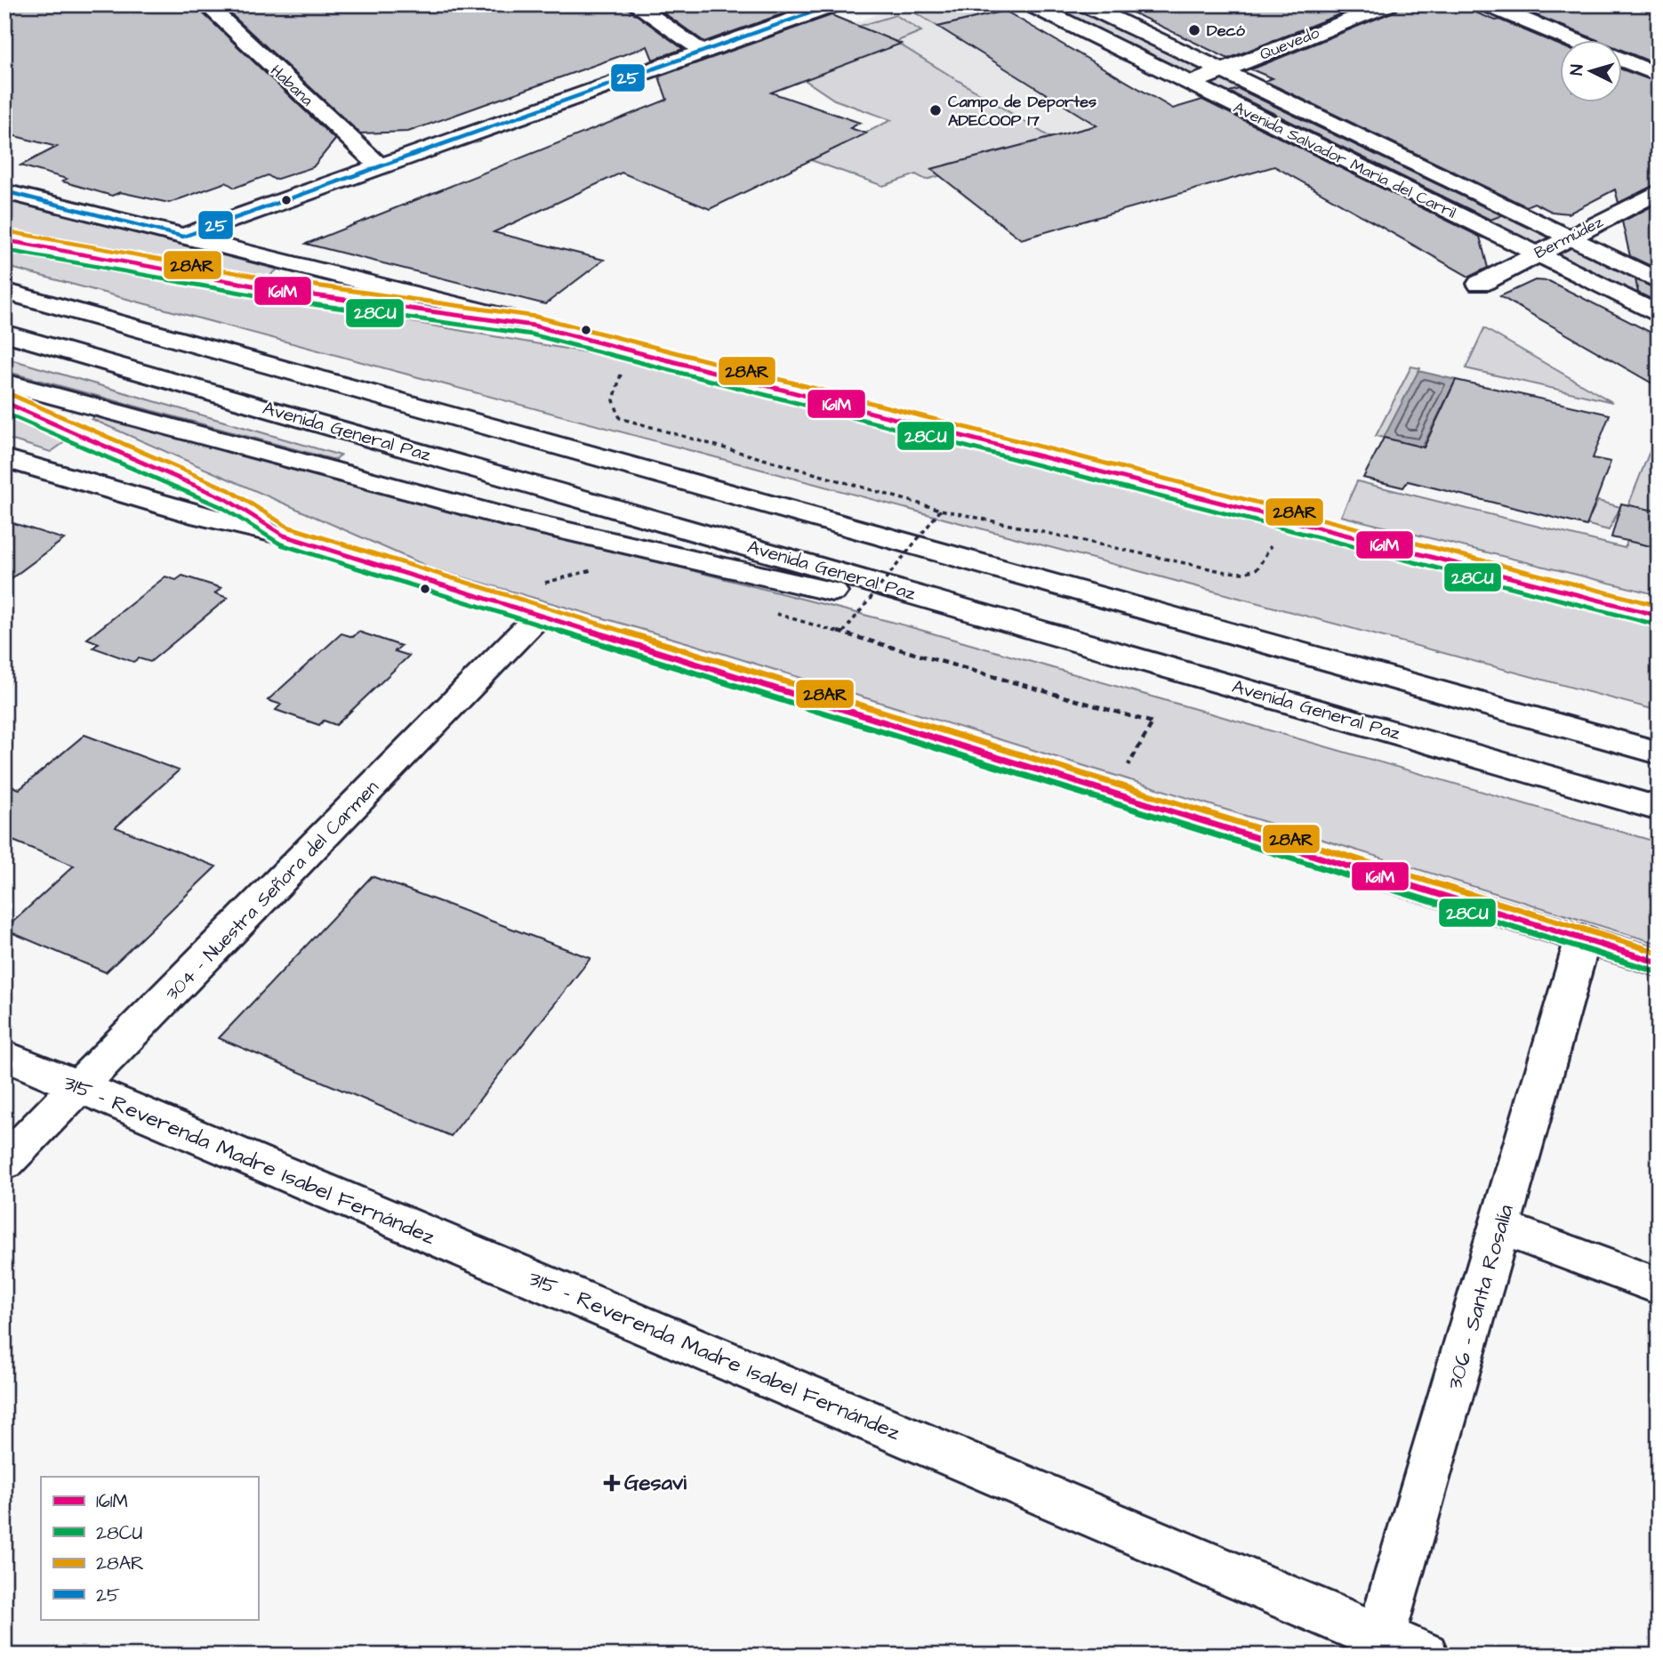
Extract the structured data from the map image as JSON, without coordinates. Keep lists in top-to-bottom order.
{
  "streets": {
    "main road": [
      "Quevedo",
      "Habana",
      "Avenida Salvador María del Carril",
      "Bermúdez",
      "Avenida General Paz",
      "304 - Nuestra Señora del Carmen",
      "315 - Reverenda Madre Isabel Fernández",
      "306 - Santa Rosalía"
    ]
  },
  "crossings": [
    ["Quevedo", "Avenida Salvador María del Carril"],
    ["Avenida Salvador María del Carril", "Bermúdez"],
    ["304 - Nuestra Señora del Carmen", "315 - Reverenda Madre Isabel Fernández"],
    ["315 - Reverenda Madre Isabel Fernández", "306 - Santa Rosalía"]
  ],
  "places": {
    "other": ["Decó", "Campo de Deportes ADECOOP 17"],
    "health": ["Gesavi"]
  },
  "lines": [
    "transit line 25",
    "transit line 28AR",
    "transit line 161M",
    "transit line 28CU"
  ],
  "legend": [
    "161M",
    "28CU",
    "28AR",
    "25"
  ],
  "north": "left"
}
